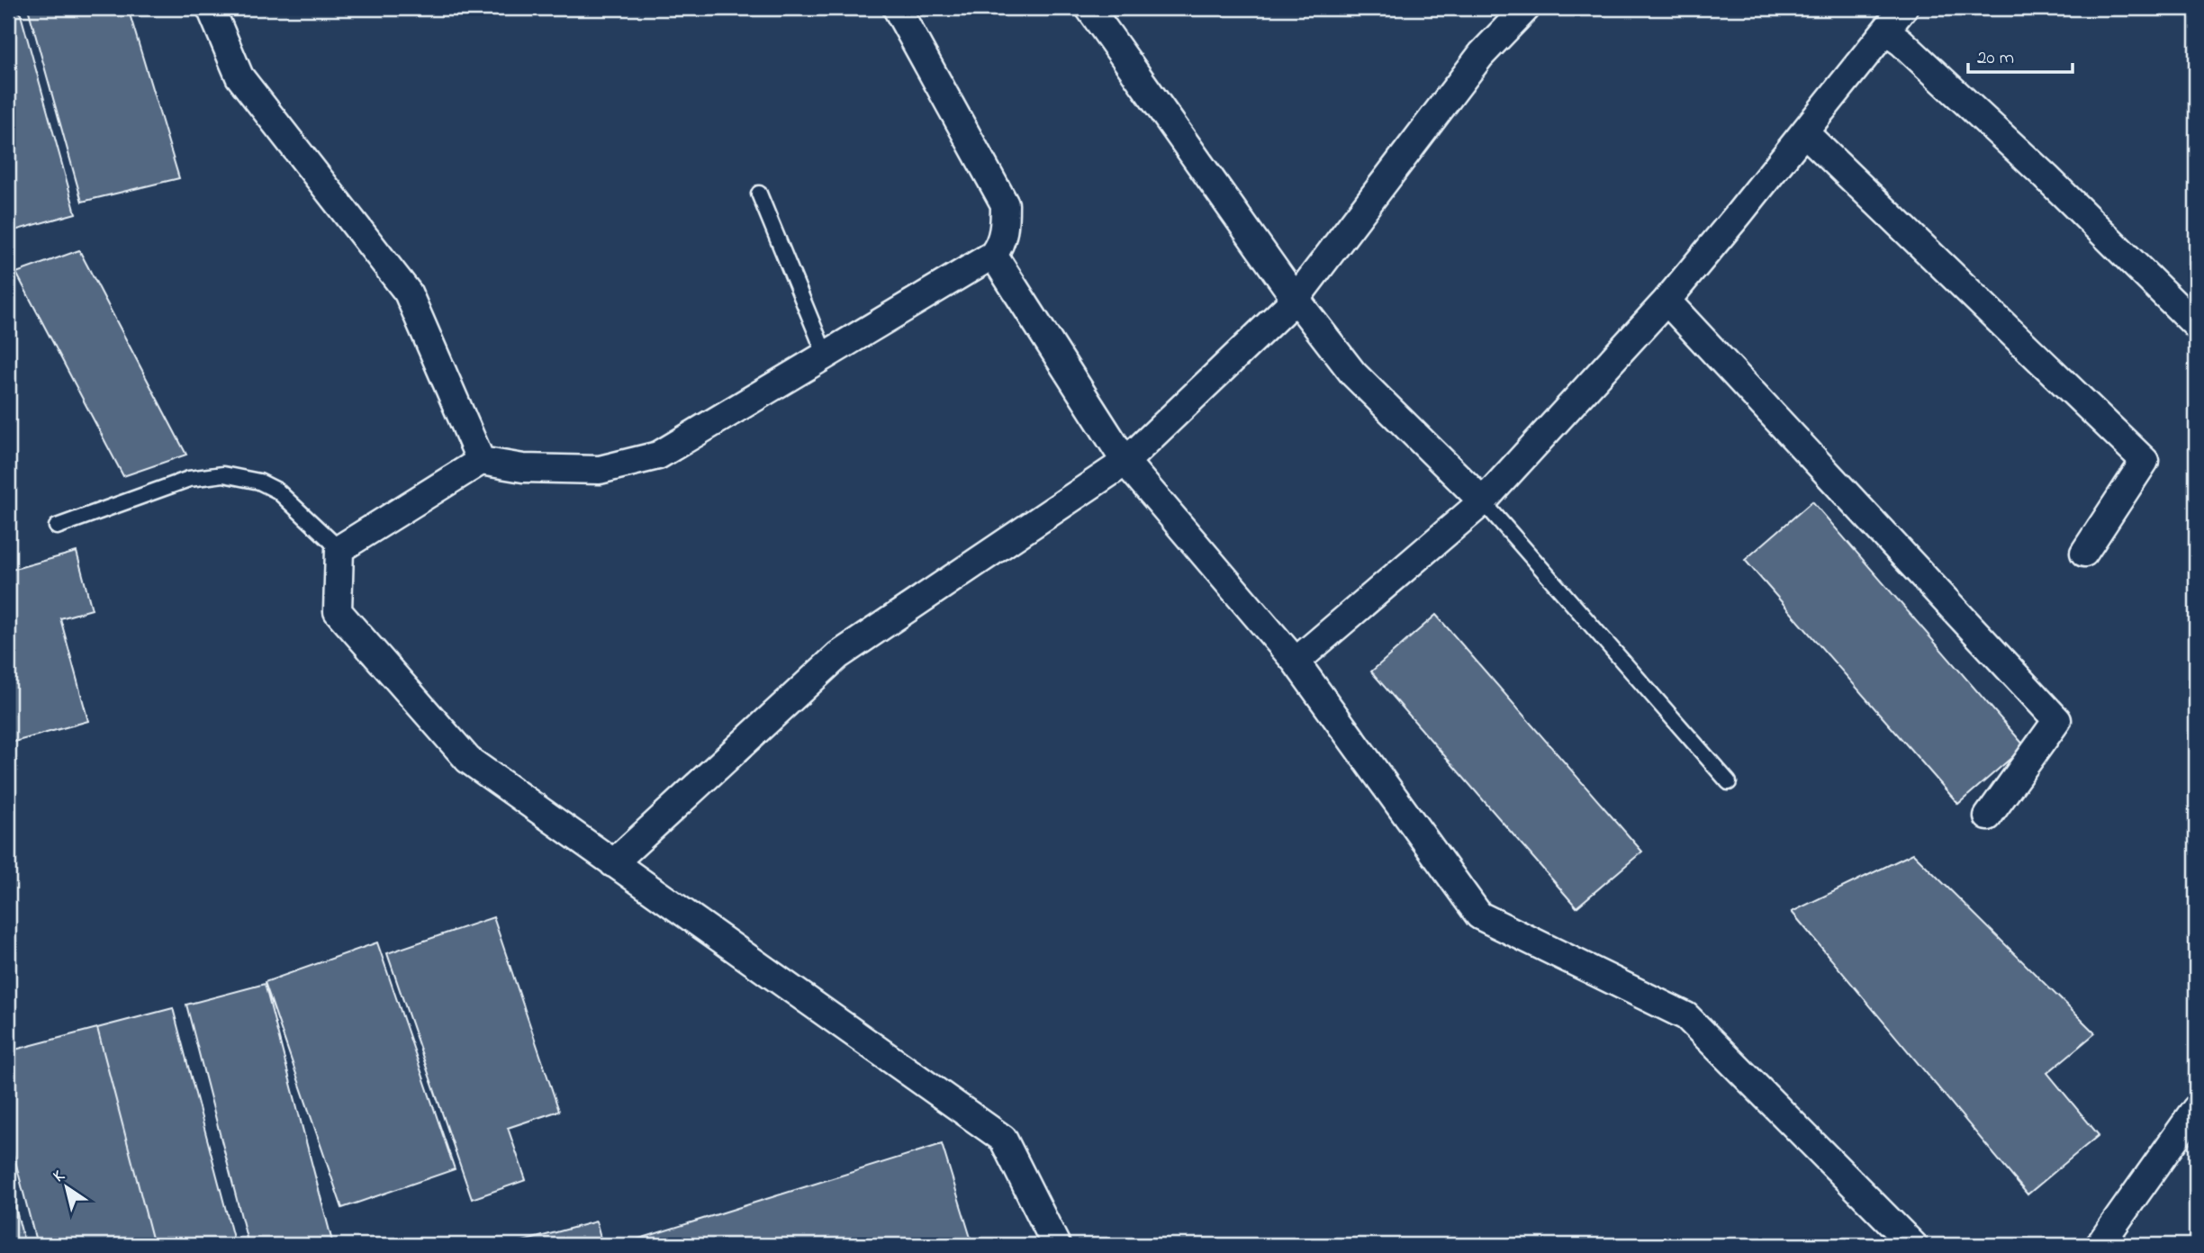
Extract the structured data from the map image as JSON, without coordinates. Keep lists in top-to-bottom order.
{
  "scale_bar": "20 m",
  "north": "top left"
}
